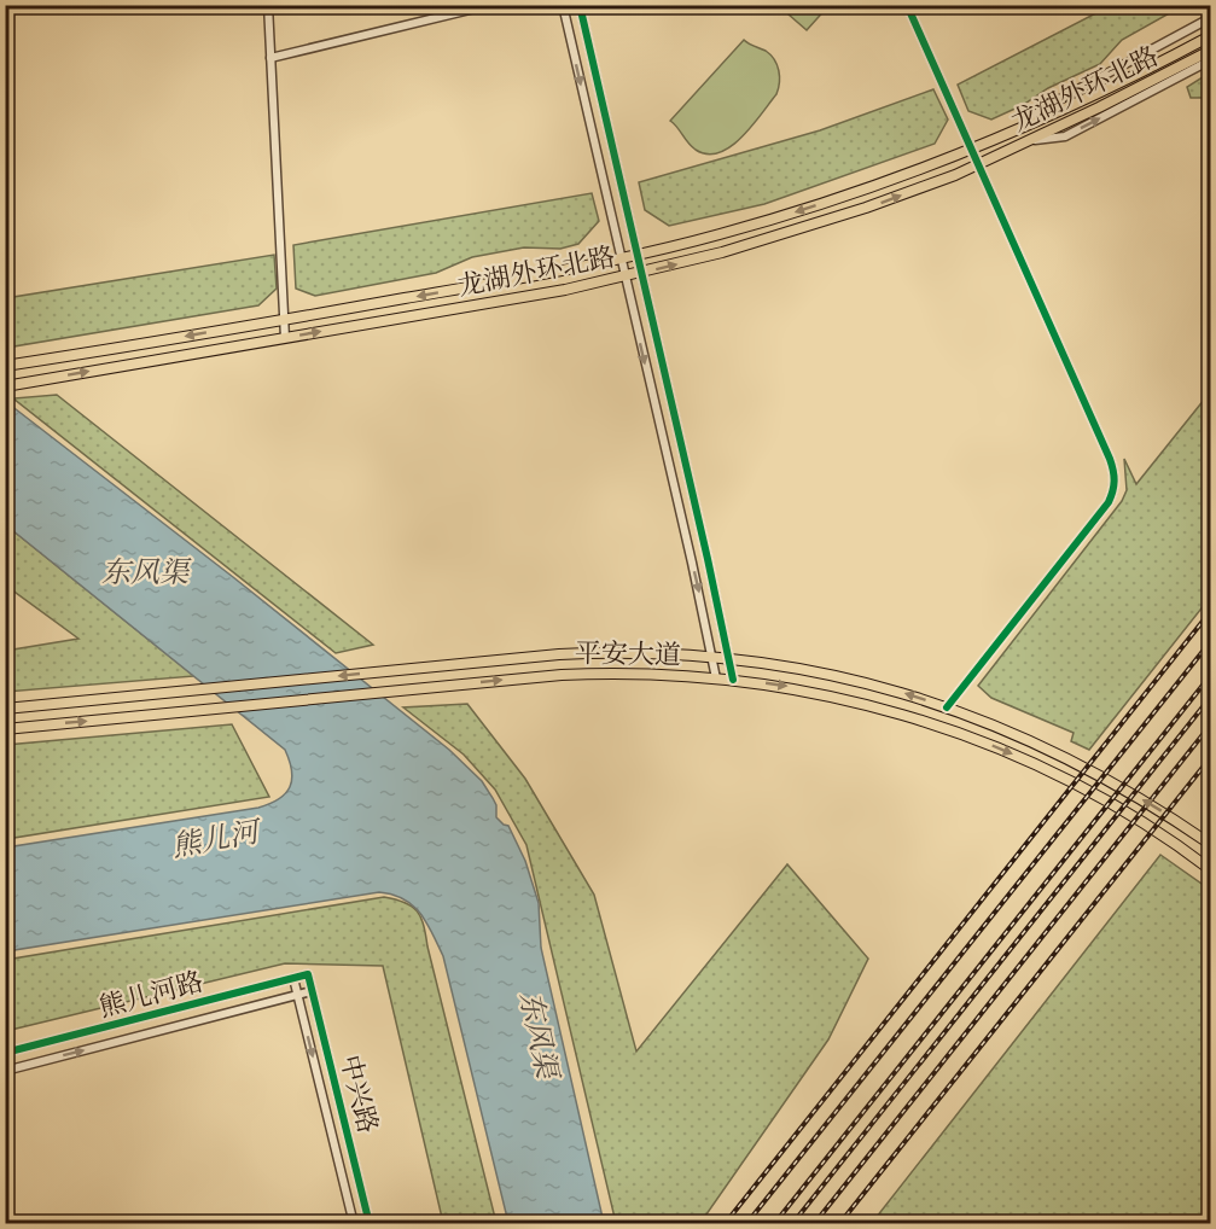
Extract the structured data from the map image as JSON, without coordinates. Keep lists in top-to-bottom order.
{
  "streets": {
    "main road": ["龙湖外环北路", "平安大道"],
    "street": ["熊儿河路", "中兴路"]
  },
  "crossings": [
    ["熊儿河路", "中兴路"]
  ],
  "water": ["东风渠", "熊儿河"]
}
